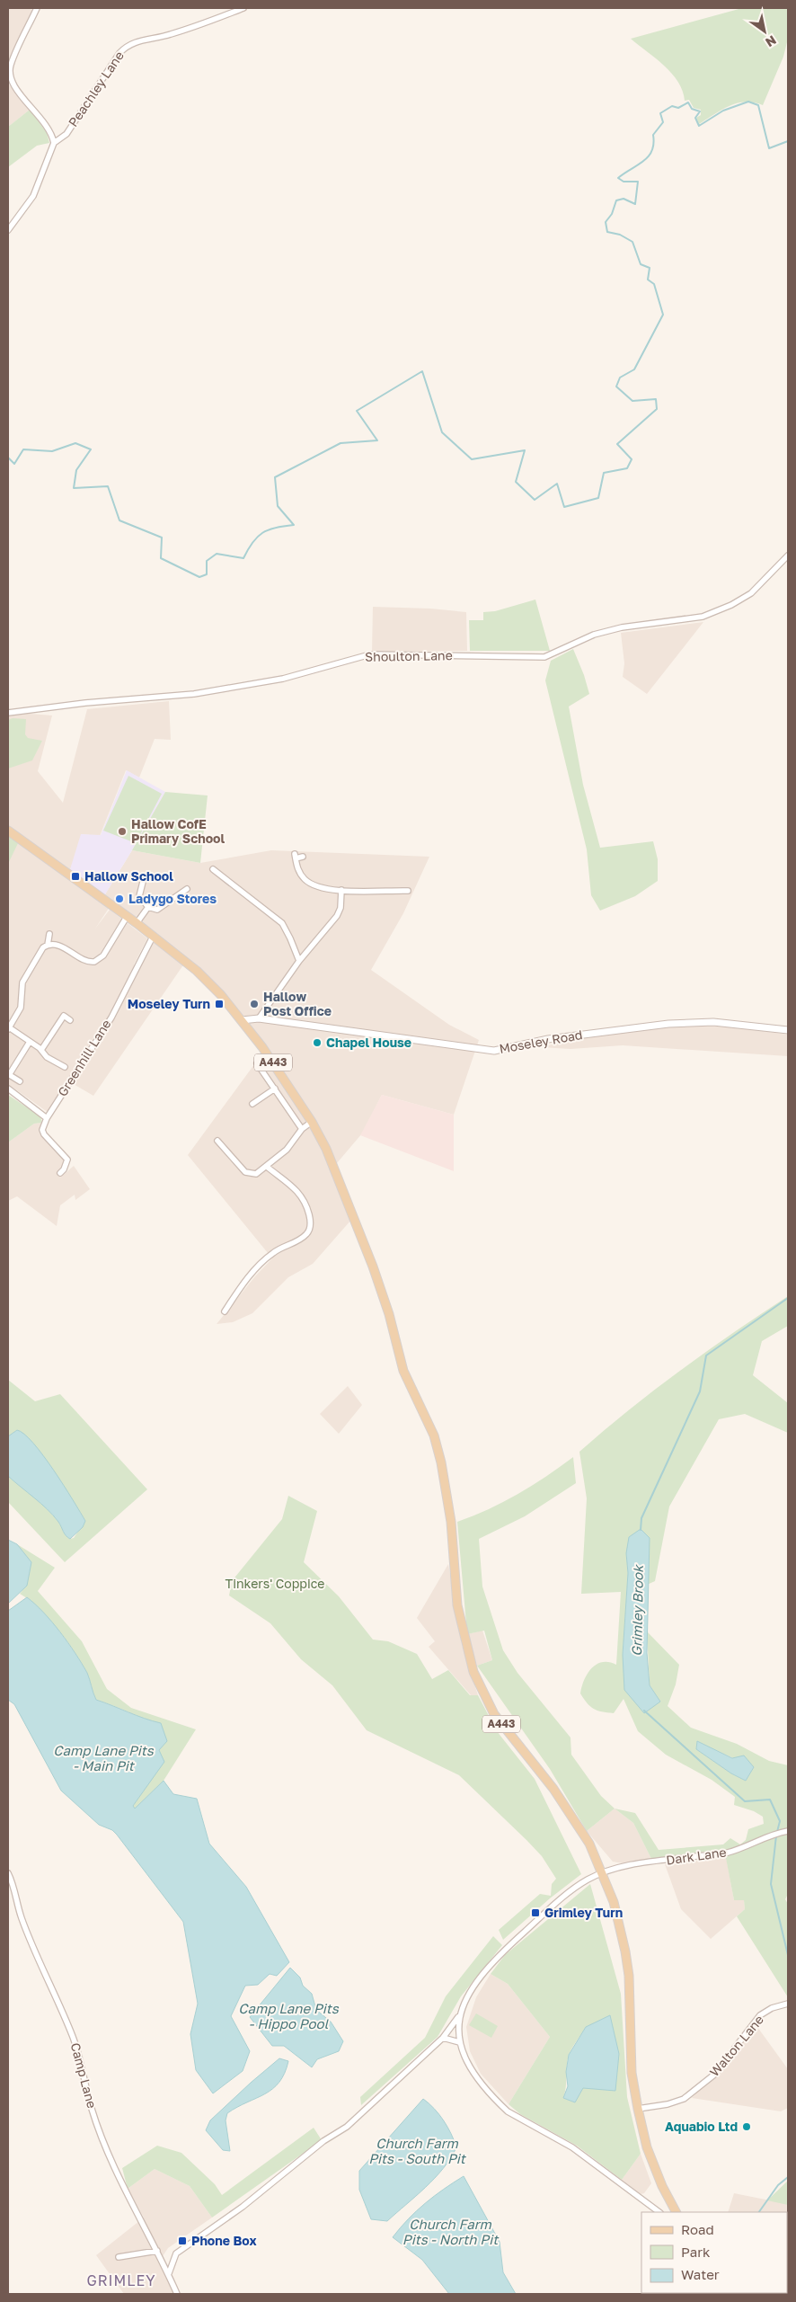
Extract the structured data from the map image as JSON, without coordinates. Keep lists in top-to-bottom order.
{
  "streets": {
    "main road": ["A443"],
    "street": [
      "Peachley Lane",
      "Shoulton Lane",
      "Moseley Road",
      "Greenhill Lane",
      "Dark Lane",
      "Walton Lane",
      "Camp Lane"
    ]
  },
  "crossings": [
    ["Moseley Road", "A443"],
    ["Greenhill Lane", "A443"],
    ["A443", "Dark Lane"],
    ["A443", "Walton Lane"]
  ],
  "districts": ["GRIMLEY"],
  "water": [
    "Grimley Brook",
    "Camp Lane Pits - Main Pit",
    "Camp Lane Pits - Hippo Pool",
    "Church Farm Pits - South Pit",
    "Church Farm Pits - North Pit"
  ],
  "parks": ["Tinkers' Coppice"],
  "places": {
    "other": [
      "Hallow CofE Primary School",
      "Ladygo Stores",
      "Hallow Post Office",
      "Chapel House",
      "Aquabio Ltd"
    ],
    "transit": [
      "Hallow School",
      "Moseley Turn",
      "Grimley Turn",
      "Phone Box"
    ]
  },
  "legend": ["Road", "Park", "Water"],
  "north": "bottom right"
}
